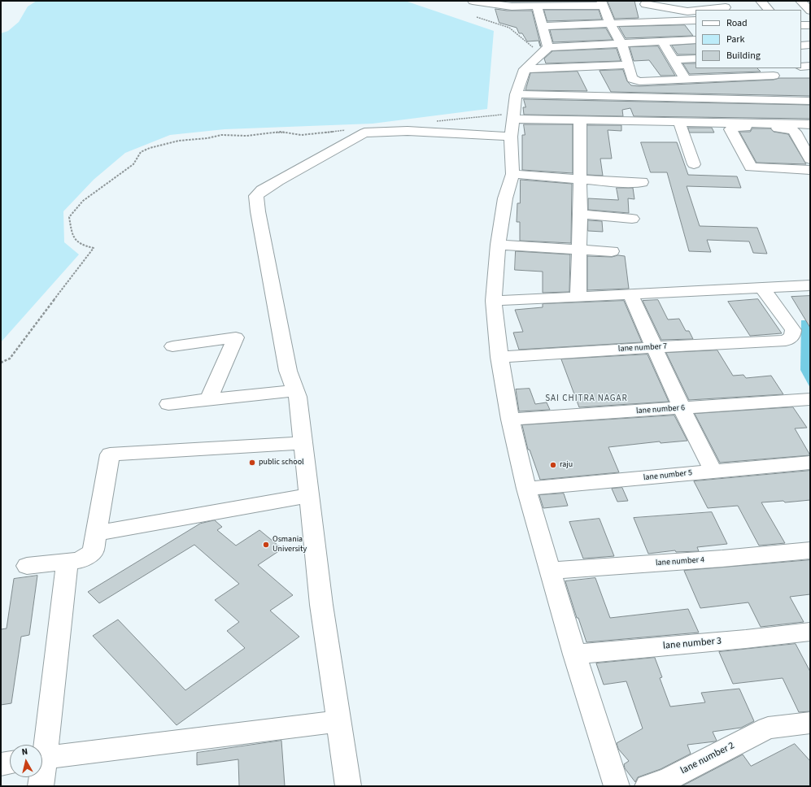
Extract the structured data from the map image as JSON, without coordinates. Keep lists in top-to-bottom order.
{
  "streets": {
    "street": [
      "lane number 7",
      "lane number 6",
      "lane number 5",
      "lane number 4",
      "lane number 3",
      "lane number 2"
    ]
  },
  "districts": ["SAI CHITRA NAGAR"],
  "places": ["public school", "raju", "Osmania University"],
  "legend": ["Road", "Park", "Building"],
  "north": "top"
}
